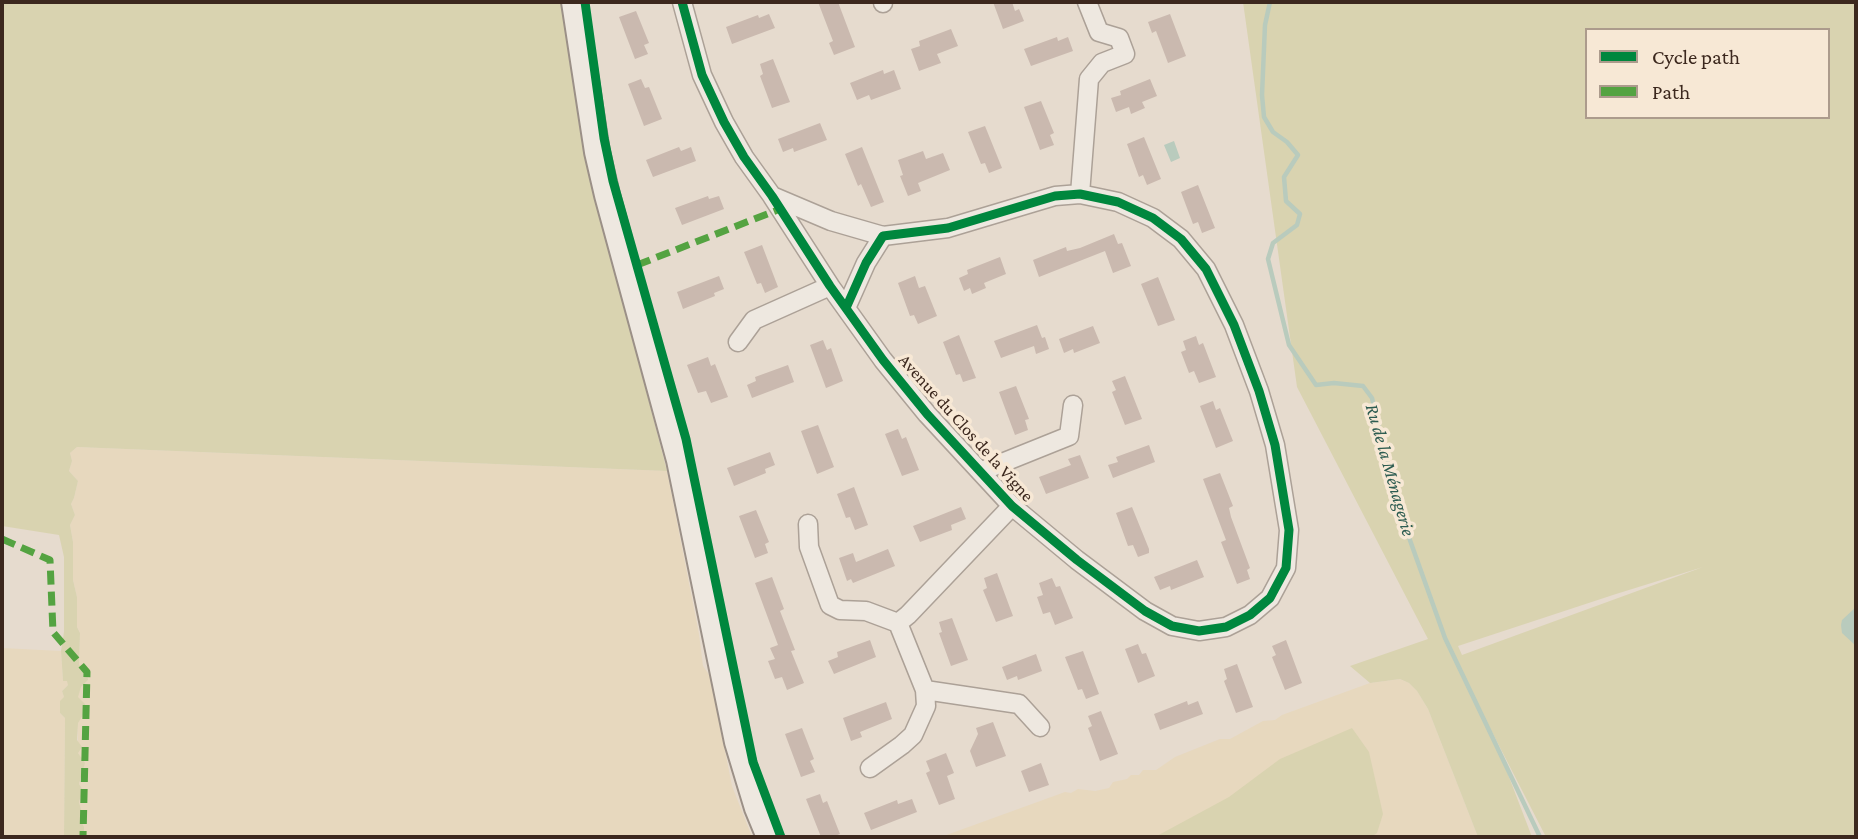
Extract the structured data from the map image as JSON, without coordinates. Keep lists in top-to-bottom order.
{
  "streets": {
    "street": ["Avenue du Clos de la Vigne"]
  },
  "water": ["Ru de la Ménagerie"],
  "legend": ["Cycle path", "Path"]
}
